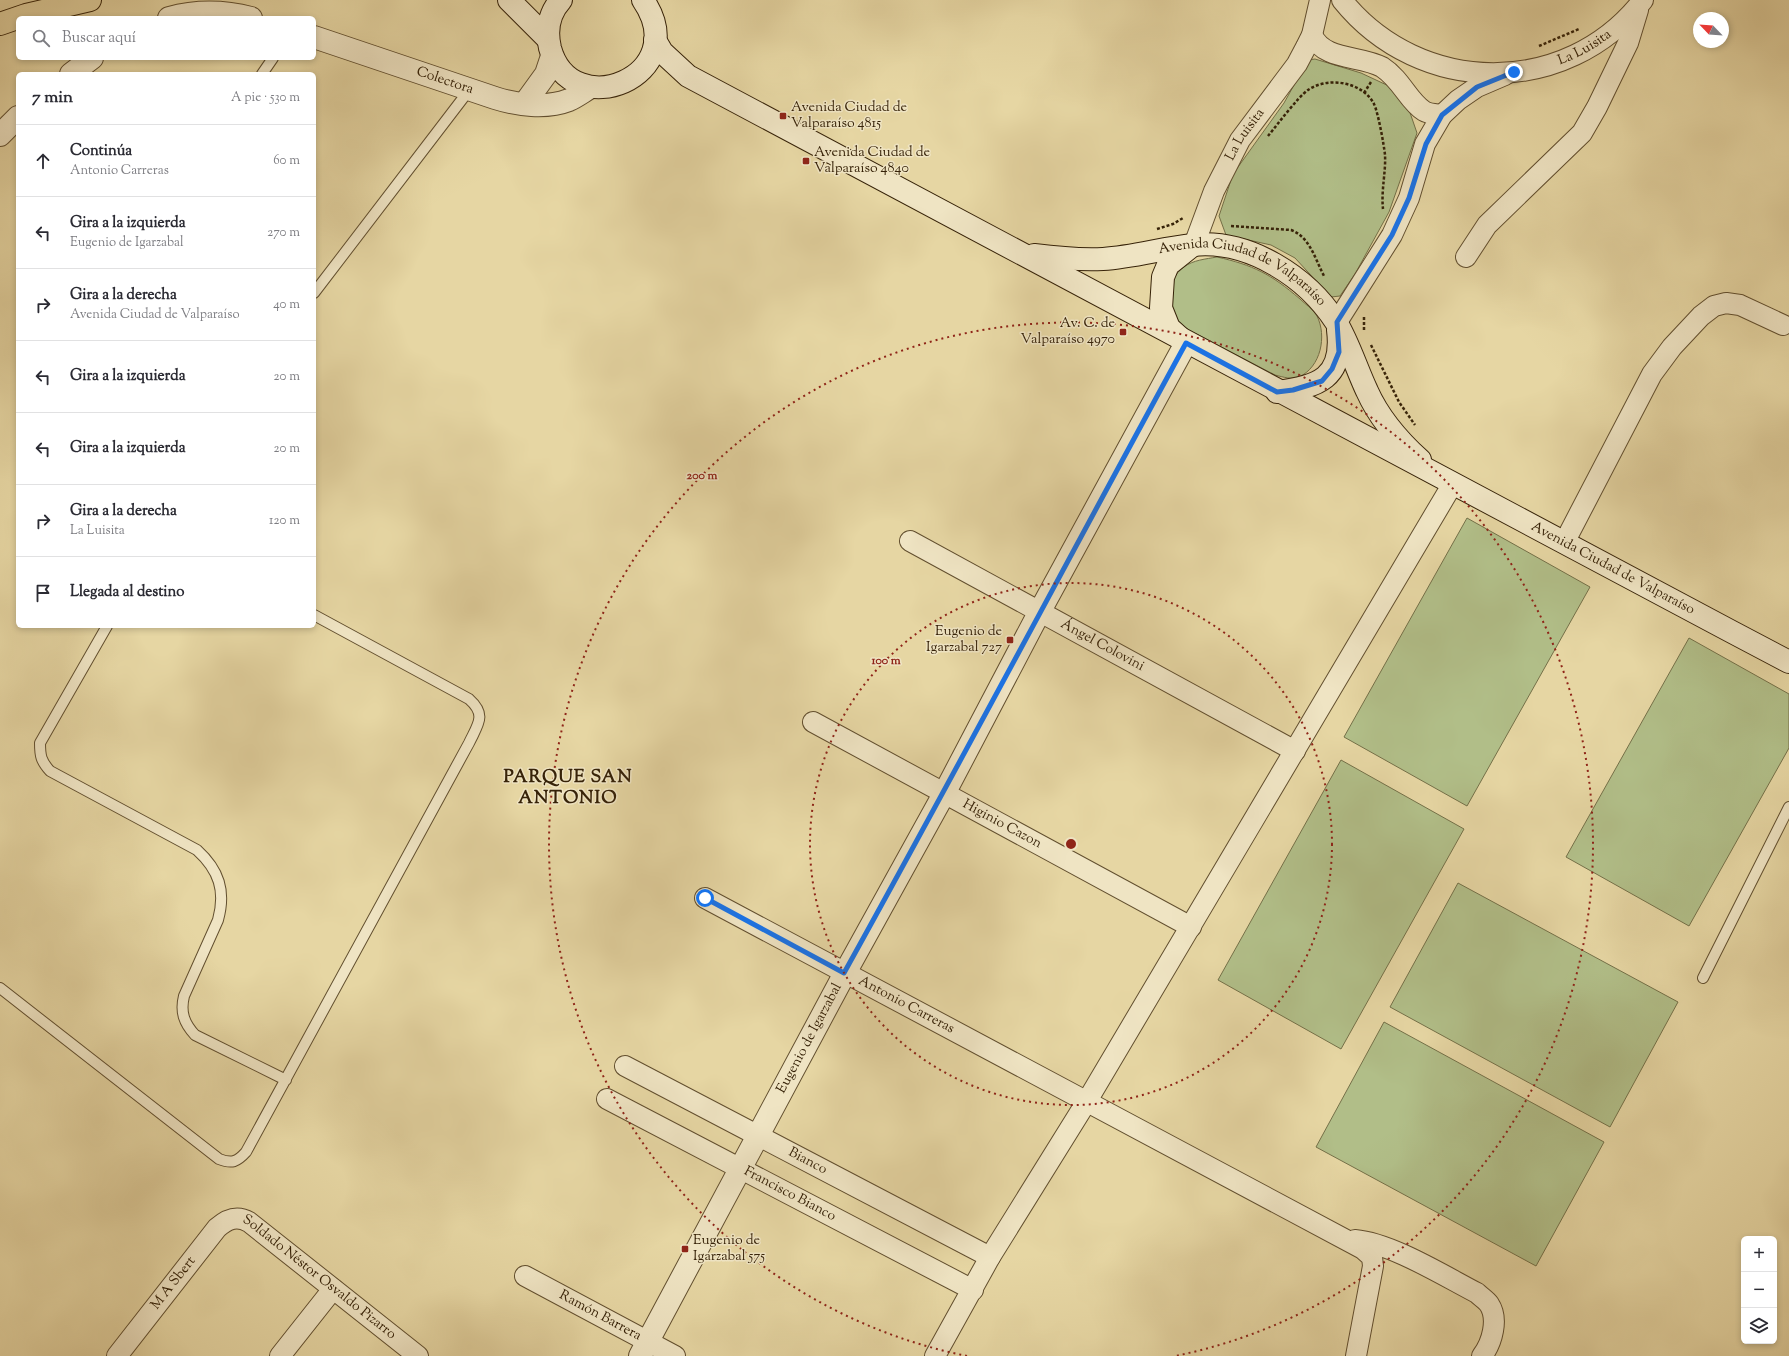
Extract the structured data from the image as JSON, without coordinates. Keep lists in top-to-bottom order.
{
  "streets": {
    "main road": ["Colectora", "Avenida Ciudad de Valparaíso", "Eugenio de Igarzabal"],
    "street": [
      "La Luisita",
      "Ángel Colovini",
      "Higinio Cazon",
      "Antonio Carreras",
      "Bianco",
      "Francisco Bianco",
      "Soldado Néstor Osvaldo Pizarro",
      "M A Sbert",
      "Ramón Barrera"
    ]
  },
  "crossings": [
    ["La Luisita", "Avenida Ciudad de Valparaíso"],
    ["Avenida Ciudad de Valparaíso", "Eugenio de Igarzabal"],
    ["Ángel Colovini", "Eugenio de Igarzabal"],
    ["Higinio Cazon", "Eugenio de Igarzabal"],
    ["Antonio Carreras", "Eugenio de Igarzabal"],
    ["Eugenio de Igarzabal", "Bianco"],
    ["Eugenio de Igarzabal", "Francisco Bianco"],
    ["Eugenio de Igarzabal", "Ramón Barrera"],
    ["Soldado Néstor Osvaldo Pizarro", "M A Sbert"]
  ],
  "districts": ["PARQUE SAN ANTONIO"],
  "places": {
    "transit": [
      "Avenida Ciudad de Valparaíso 4815",
      "Avenida Ciudad de Valparaíso 4840",
      "Av. C. de Valparaíso 4970",
      "Eugenio de Igarzabal 727",
      "Eugenio de Igarzabal 575"
    ]
  },
  "north": "top left",
  "page": {
    "search": "Buscar aquí",
    "heading": ["7 min", "A pie · 530 m"],
    "list": [
      ["Continúa", "Antonio Carreras", "60 m"],
      ["Gira a la izquierda", "Eugenio de Igarzabal", "270 m"],
      ["Gira a la derecha", "Avenida Ciudad de Valparaíso", "40 m"],
      ["Gira a la izquierda", "20 m"],
      ["Gira a la izquierda", "20 m"],
      ["Gira a la derecha", "La Luisita", "120 m"],
      "Llegada al destino"
    ],
    "map_buttons": ["+", "−"]
  },
  "rings": ["200 m", "100 m"]
}
